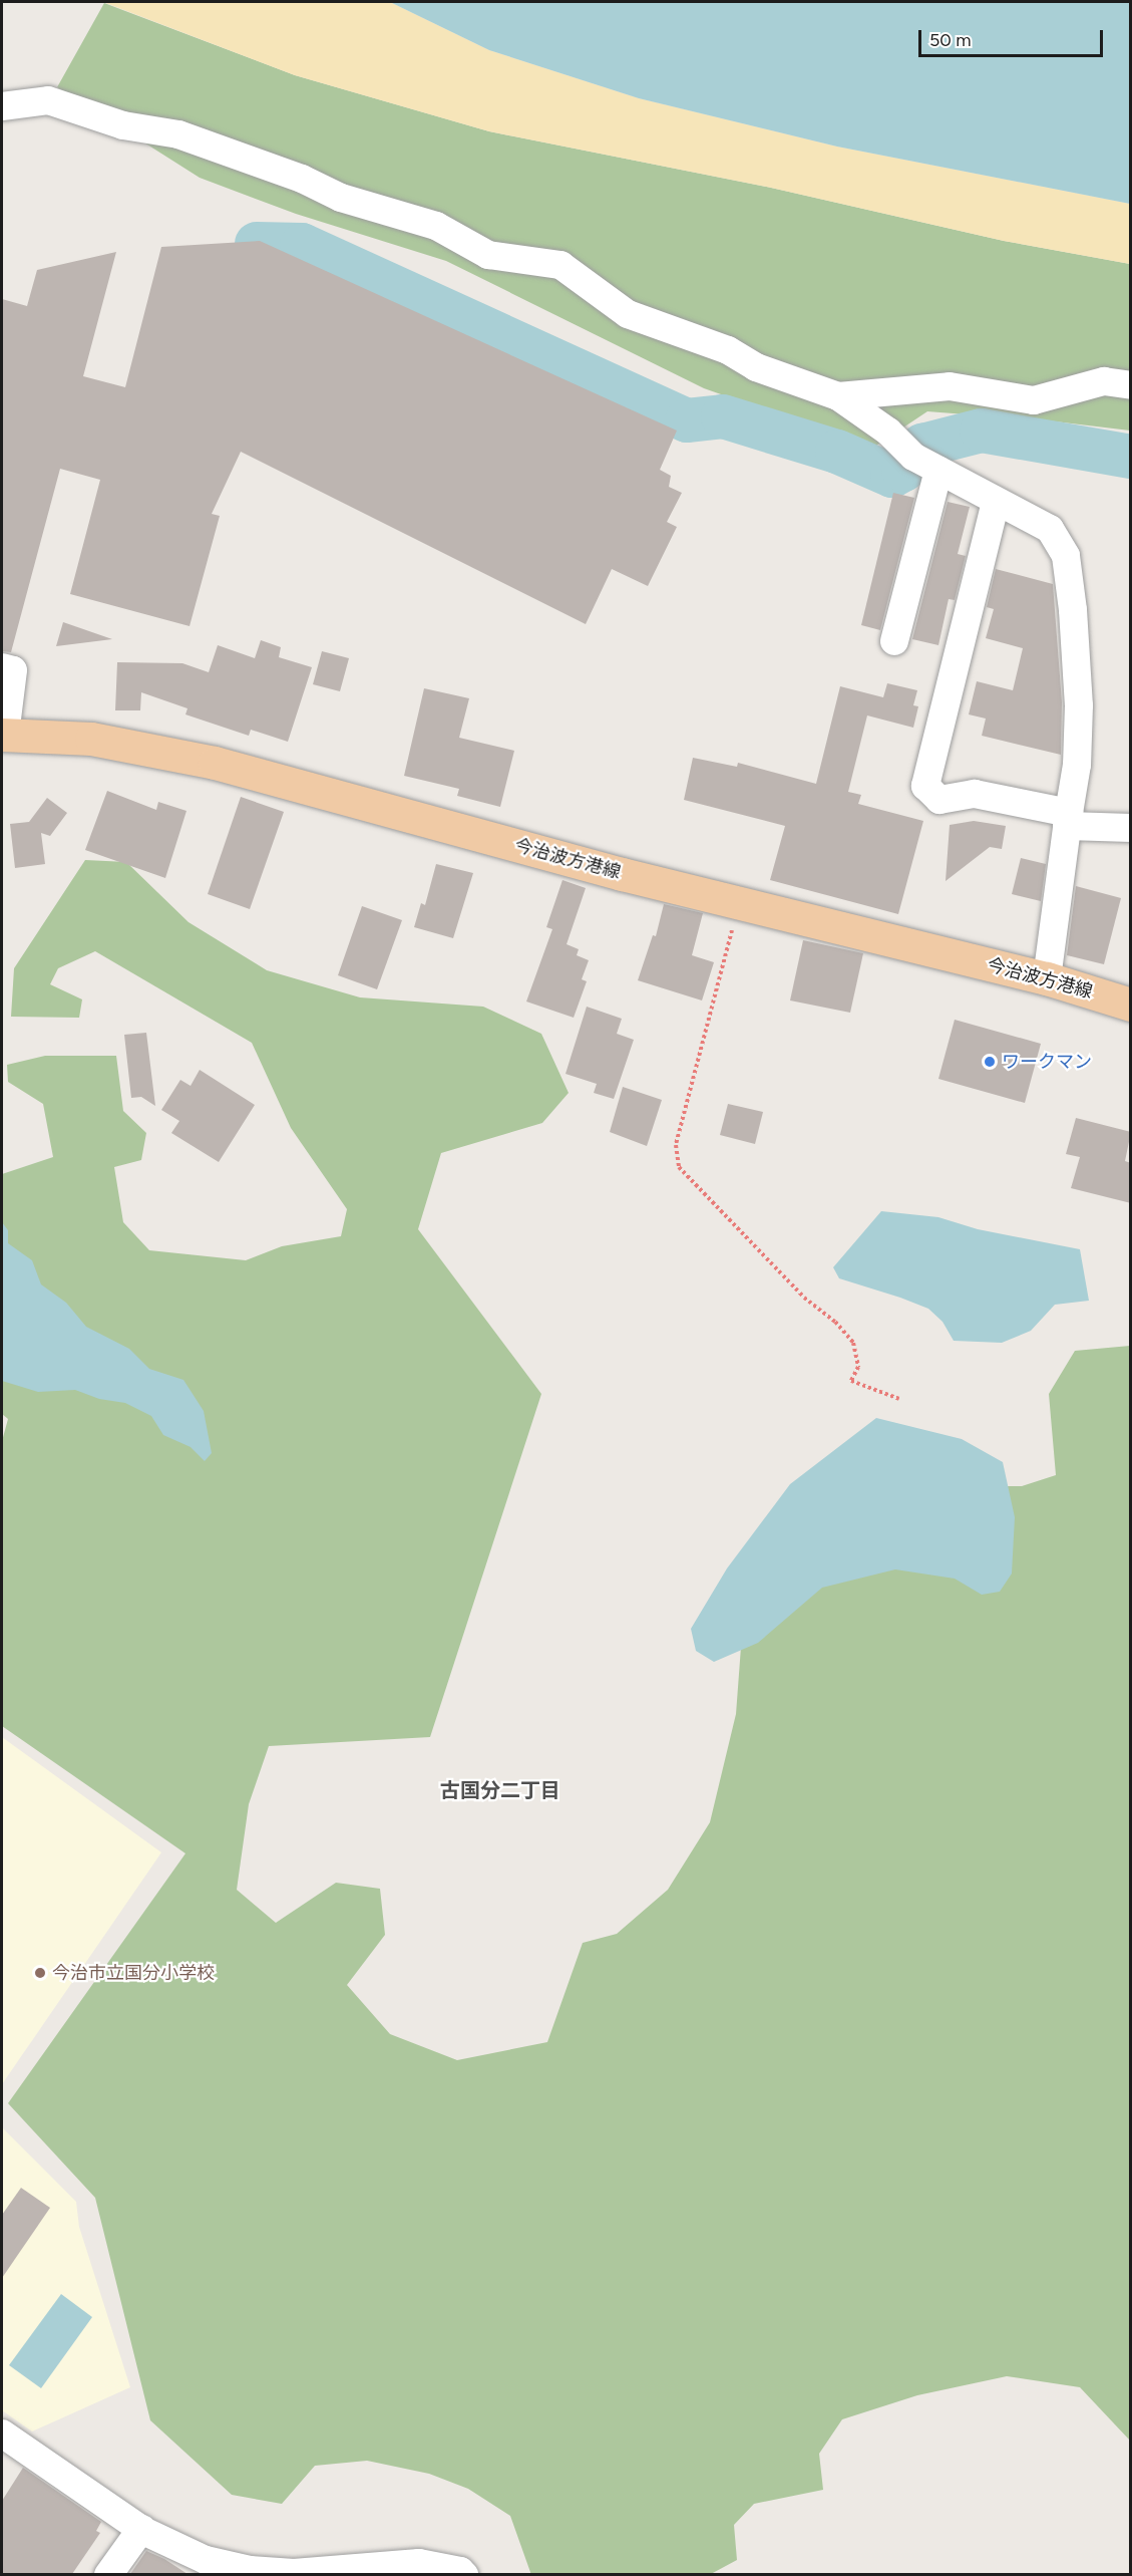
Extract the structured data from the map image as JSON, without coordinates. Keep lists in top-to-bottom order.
{
  "streets": {
    "main road": ["今治波方港線"]
  },
  "districts": ["古国分二丁目"],
  "places": ["ワークマン", "今治市立国分小学校"],
  "scale_bar": "50 m"
}
